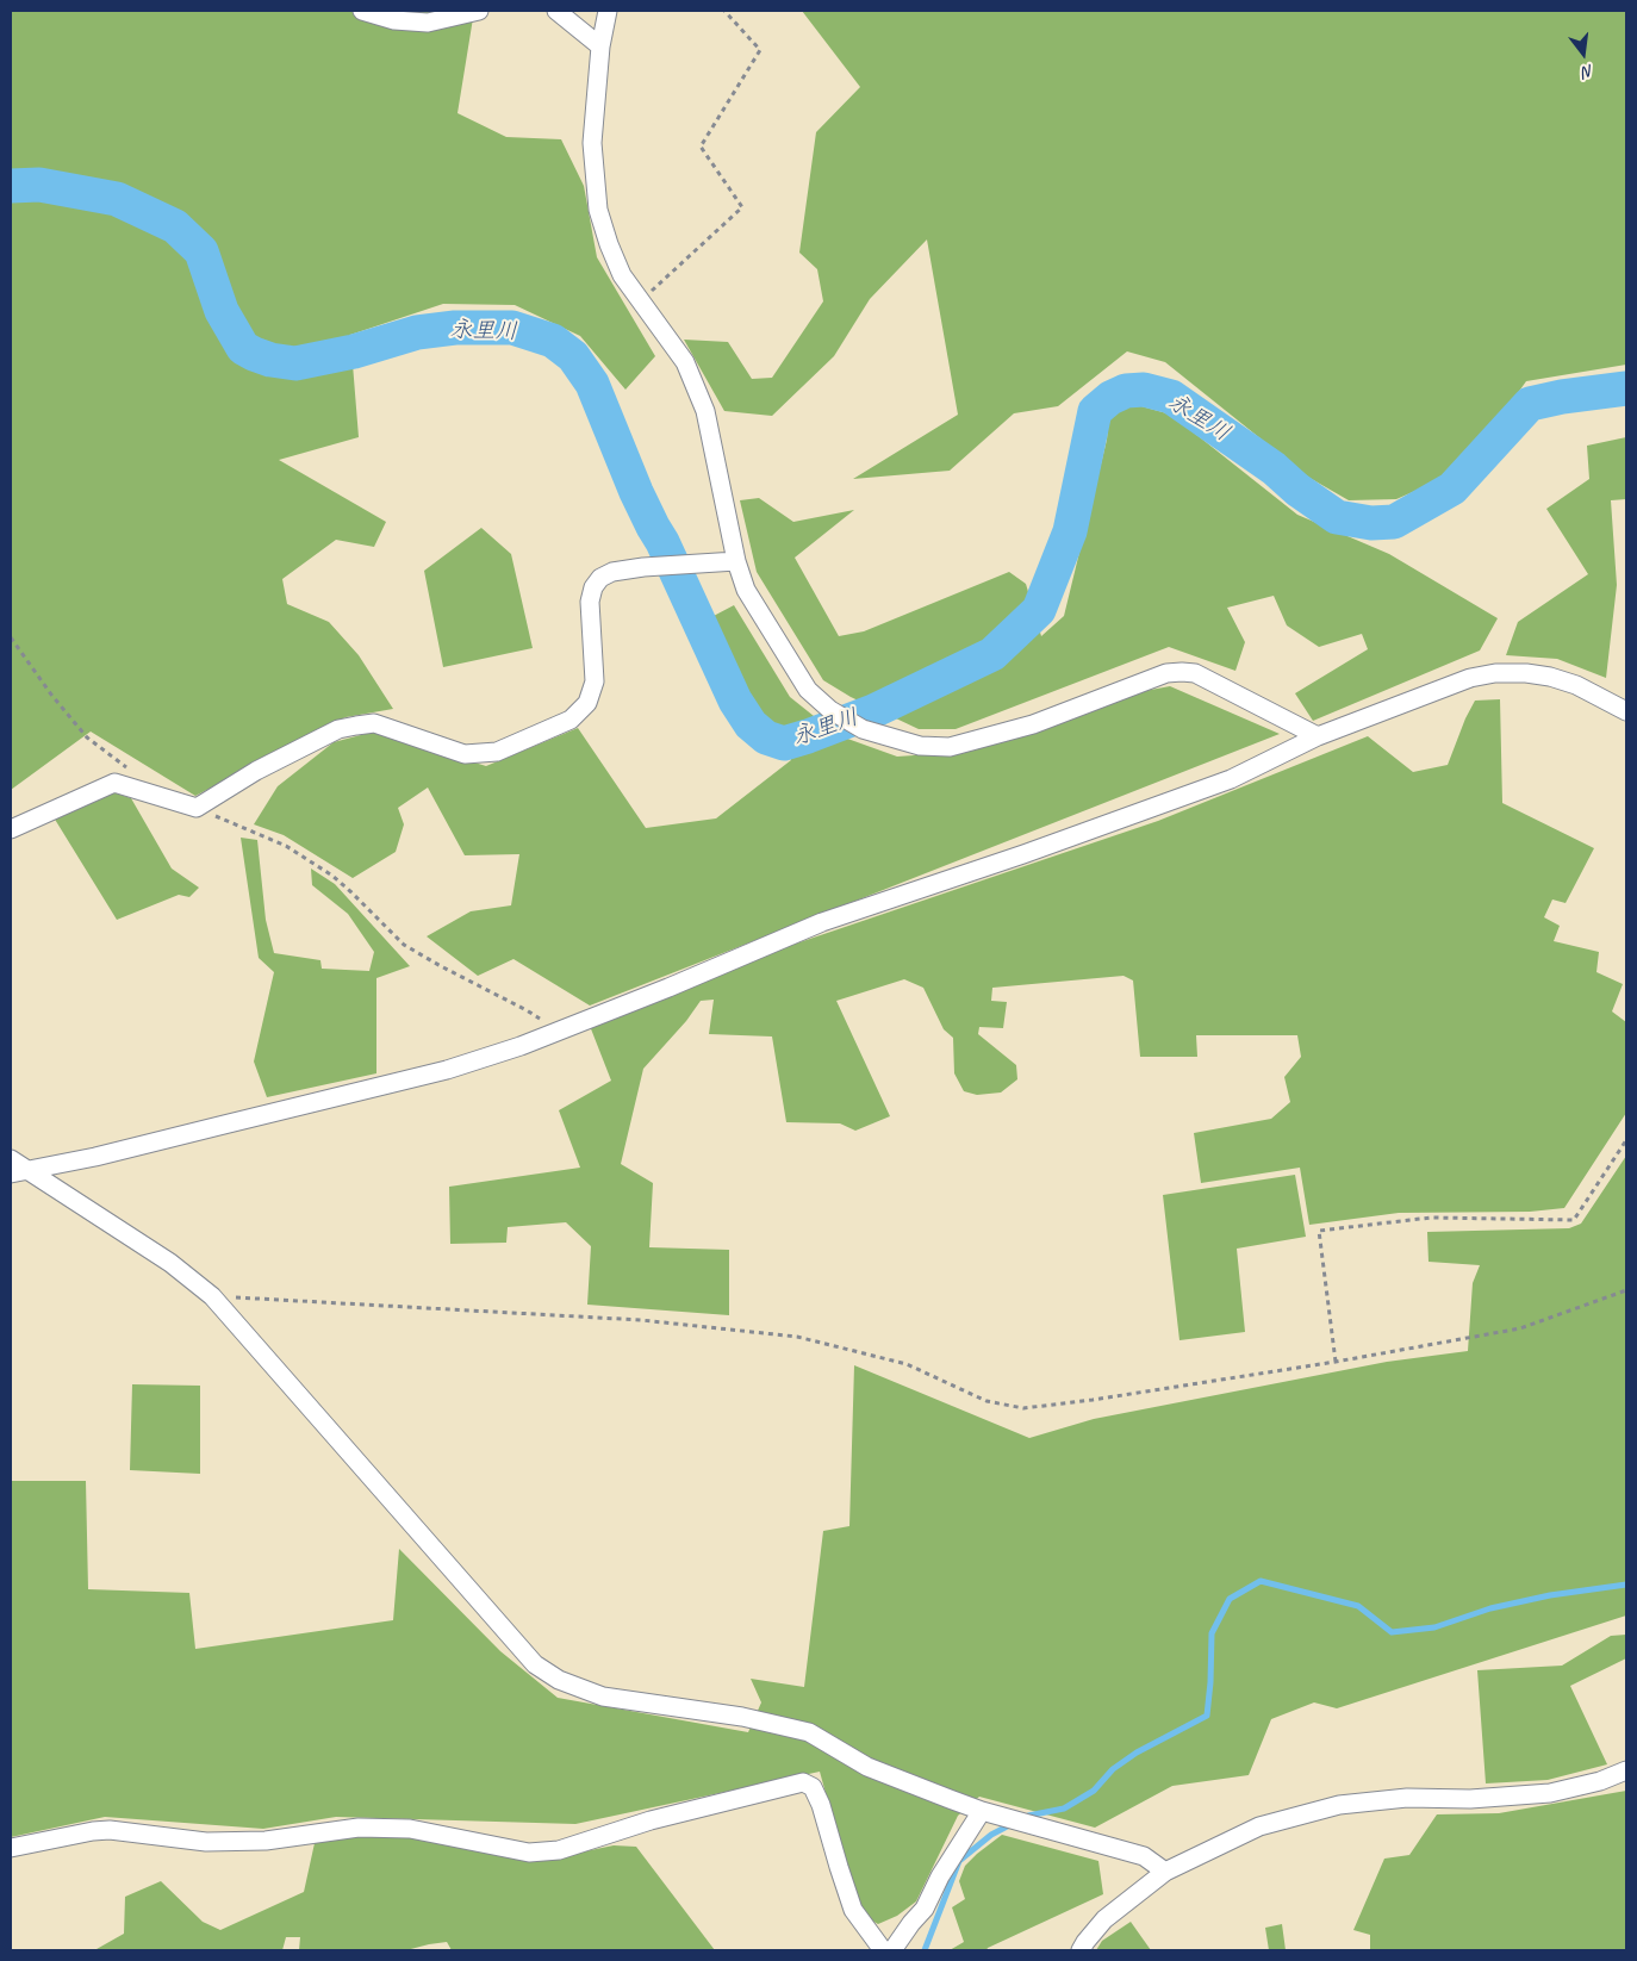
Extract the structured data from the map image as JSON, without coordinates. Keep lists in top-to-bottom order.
{
  "water": ["永里川"],
  "north": "bottom"
}
